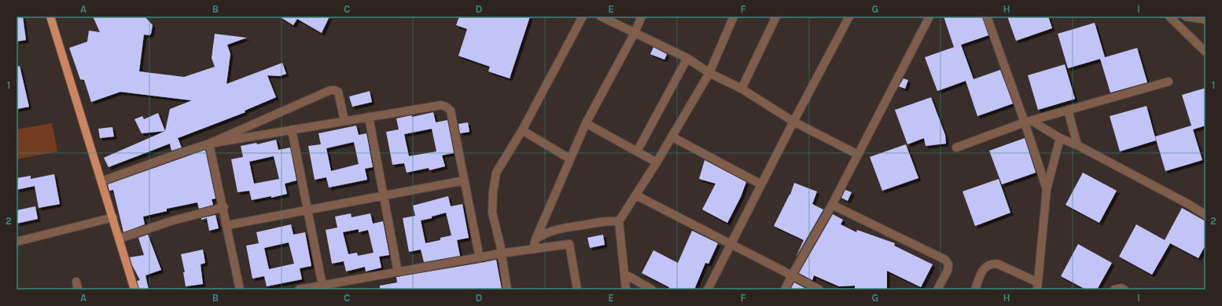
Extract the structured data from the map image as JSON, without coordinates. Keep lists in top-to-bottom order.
{
  "grid": {
    "columns": [
      "A",
      "B",
      "C",
      "D",
      "E",
      "F",
      "G",
      "H",
      "I"
    ],
    "rows": ["1", "2"]
  }
}
